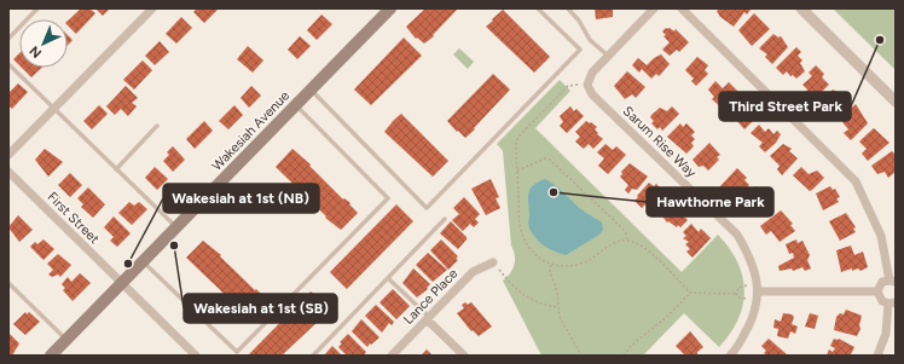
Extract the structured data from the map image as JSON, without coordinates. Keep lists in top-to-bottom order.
{
  "streets": {
    "main road": ["Wakesiah Avenue"],
    "street": ["Sarum Rise Way", "First Street", "Lance Place"]
  },
  "crossings": [
    ["Wakesiah Avenue", "First Street"]
  ],
  "places": [
    "Third Street Park",
    "Hawthorne Park",
    "Wakesiah at 1st (SB)",
    "Wakesiah at 1st (NB)"
  ],
  "north": "bottom left"
}
